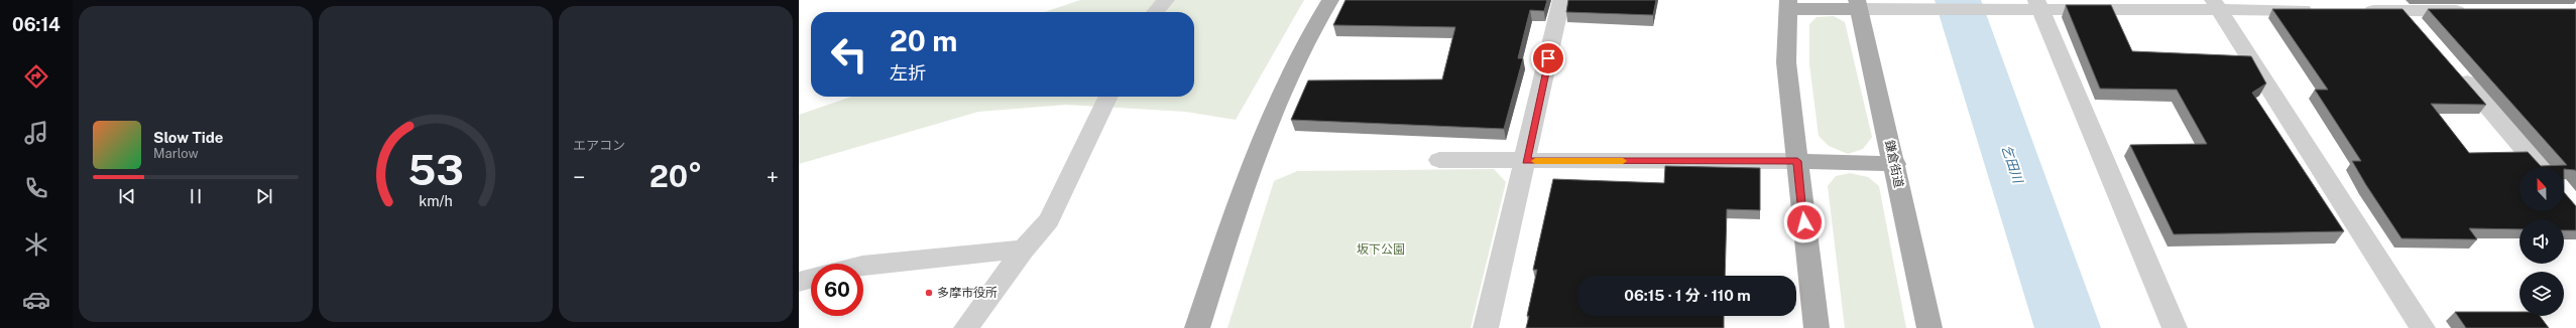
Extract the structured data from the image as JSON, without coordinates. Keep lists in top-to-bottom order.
{
  "streets": {
    "main road": ["鎌倉街道"]
  },
  "water": ["乞田川"],
  "parks": ["坂下公園"],
  "places": ["多摩市役所"],
  "north": "top",
  "page": {
    "tabs": "06:14",
    "tile": "エアコン",
    "turn": ["20 m", "左折"],
    "song": ["Slow Tide", "Marlow"],
    "heat": ["−", "20°", "+"],
    "limit": "60",
    "trip": "06:15 · 1 分 · 110 m",
    "gauge": ["53", "km/h"]
  }
}
